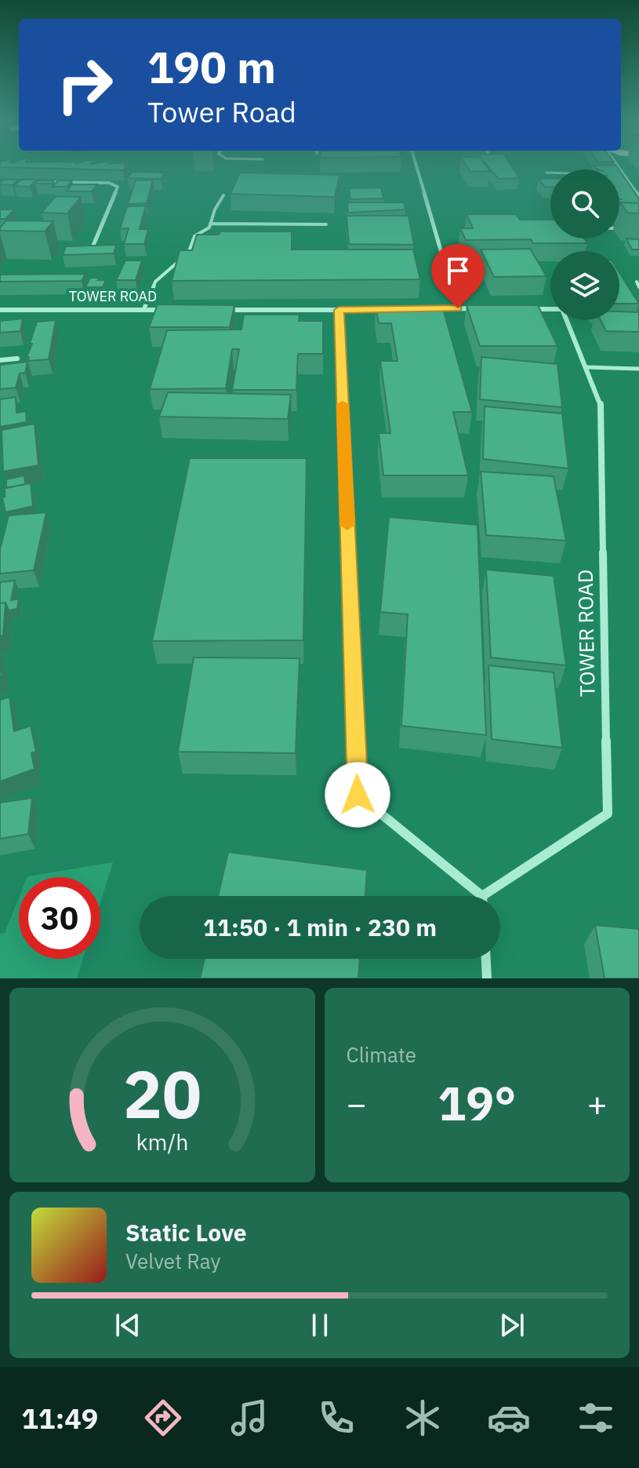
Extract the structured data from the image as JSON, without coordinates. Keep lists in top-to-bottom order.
{
  "streets": {
    "street": ["TOWER ROAD"]
  },
  "page": {
    "turn": ["190 m", "Tower Road"],
    "limit": "30",
    "trip": "11:50 · 1 min · 230 m",
    "tile": "Climate",
    "heat": ["−", "19°", "+"],
    "song": ["Static Love", "Velvet Ray"],
    "tabs": "11:49",
    "gauge": ["20", "km/h"]
  }
}
